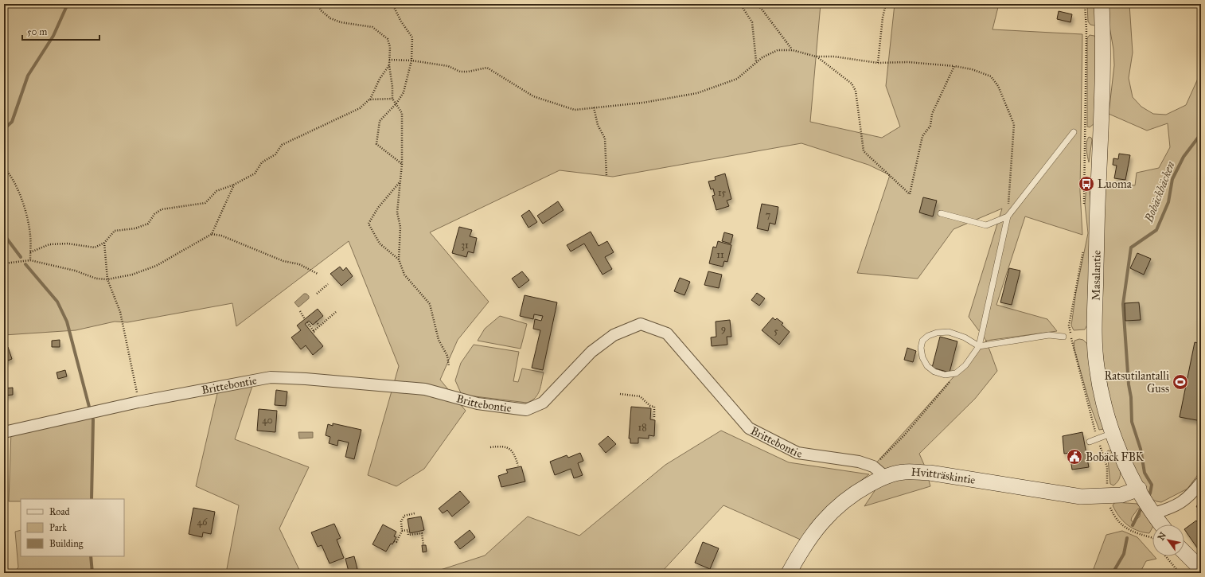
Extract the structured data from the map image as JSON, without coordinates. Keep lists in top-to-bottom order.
{
  "streets": {
    "street": ["Masalantie", "Brittebontie", "Hvitträskintie"]
  },
  "crossings": [
    ["Masalantie", "Hvitträskintie"],
    ["Brittebontie", "Hvitträskintie"]
  ],
  "water": ["Bobäckbäcken"],
  "places": {
    "bus stop": ["Luoma"],
    "sports": ["Ratsutilantalli Guss"],
    "public building": ["Bobäck FBK"]
  },
  "house_numbers": [
    "15",
    "7",
    "31",
    "11",
    "9",
    "5",
    "40",
    "18",
    "46"
  ],
  "legend": ["Road", "Park", "Building"],
  "scale_bar": "50 m",
  "north": "top left"
}
